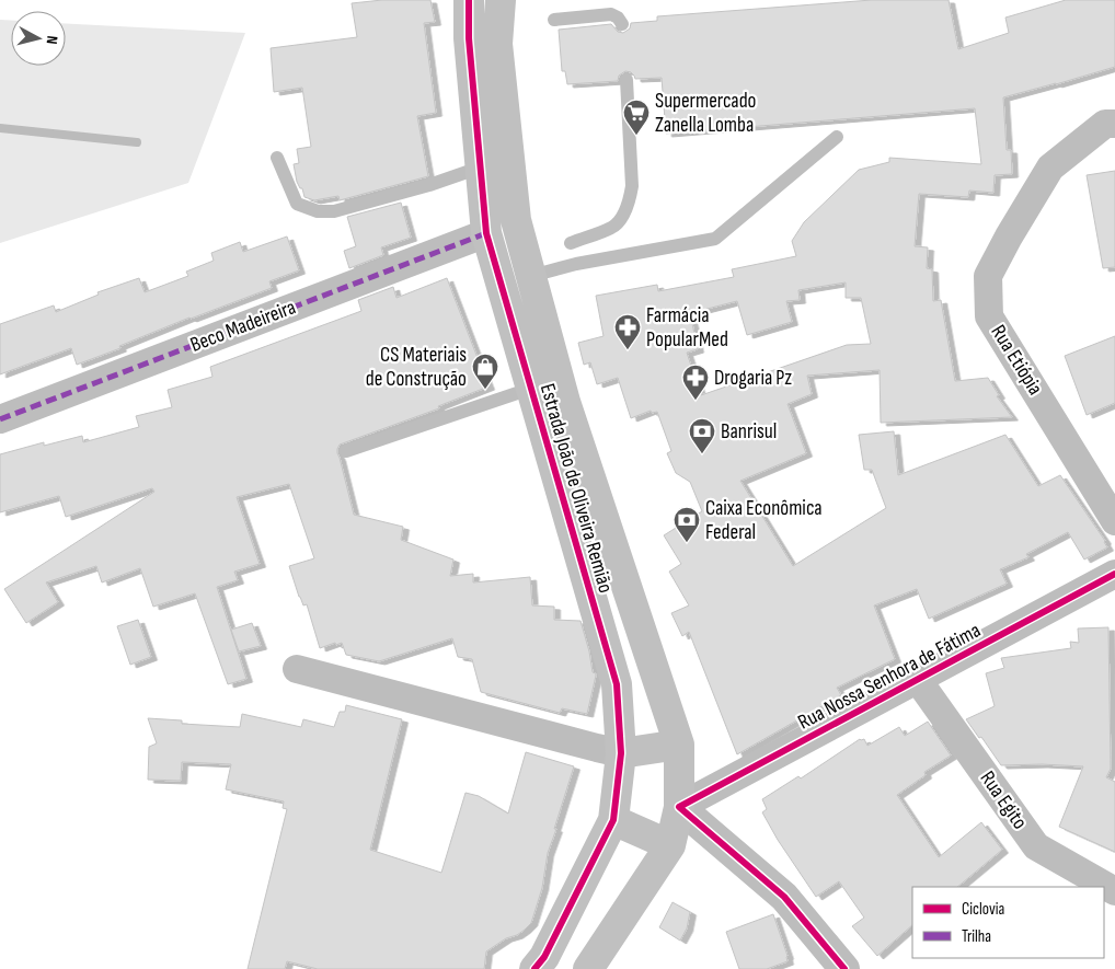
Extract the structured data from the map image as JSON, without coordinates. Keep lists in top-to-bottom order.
{
  "streets": {
    "main road": ["Estrada João de Oliveira Remião"],
    "street": [
      "Beco Madeireira",
      "Rua Etiópia",
      "Rua Nossa Senhora de Fátima",
      "Rua Egito"
    ]
  },
  "crossings": [
    ["Beco Madeireira", "Estrada João de Oliveira Remião"],
    ["Estrada João de Oliveira Remião", "Rua Nossa Senhora de Fátima"],
    ["Rua Nossa Senhora de Fátima", "Rua Egito"]
  ],
  "places": {
    "supermarket": ["Supermercado Zanella Lomba"],
    "pharmacy": ["Farmácia PopularMed", "Drogaria Pz"],
    "shop": ["CS Materiais de Construção"],
    "bank": ["Banrisul", "Caixa Econômica Federal"]
  },
  "legend": ["Ciclovia", "Trilha"],
  "north": "right"
}
